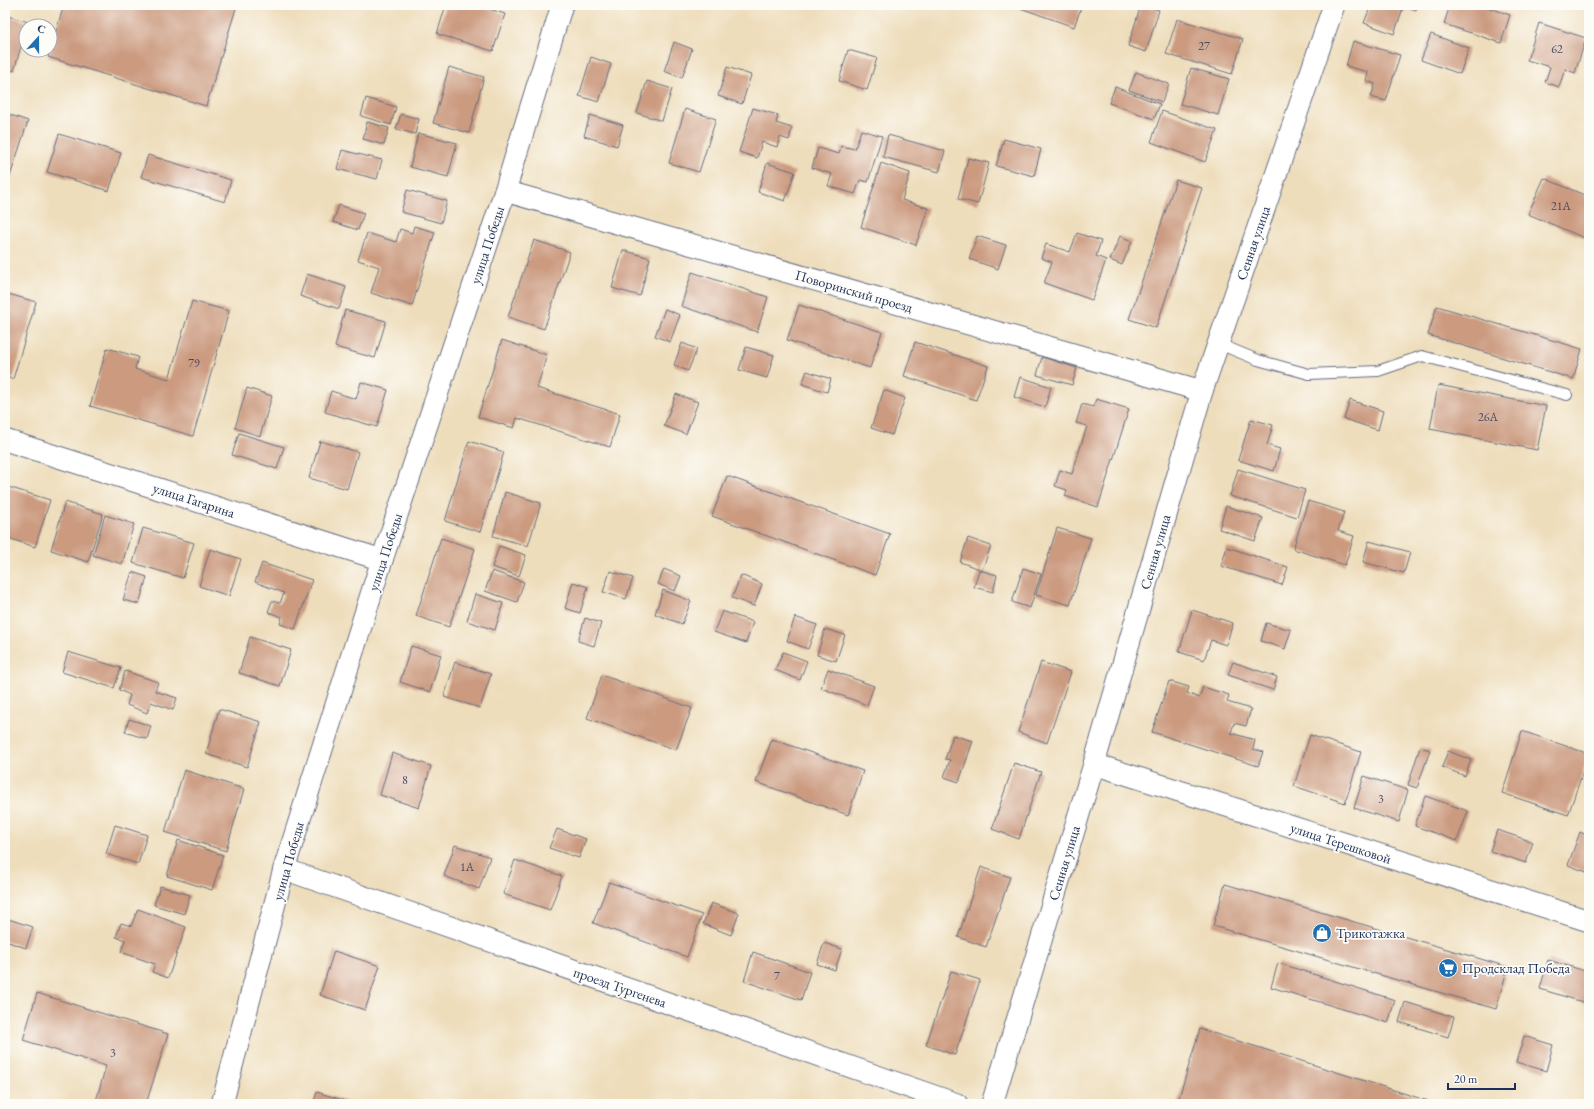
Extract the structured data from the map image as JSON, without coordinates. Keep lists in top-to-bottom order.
{
  "streets": {
    "street": [
      "Сенная улица",
      "улица Победы",
      "Поворинский проезд",
      "улица Гагарина",
      "улица Терешковой",
      "проезд Тургенева"
    ]
  },
  "crossings": [
    ["Сенная улица", "Поворинский проезд"],
    ["Сенная улица", "улица Терешковой"],
    ["улица Победы", "Поворинский проезд"],
    ["улица Победы", "улица Гагарина"],
    ["улица Победы", "проезд Тургенева"]
  ],
  "places": {
    "shop": ["Трикотажка"],
    "supermarket": ["Продсклад Победа"]
  },
  "house_numbers": [
    "27",
    "62",
    "21А",
    "79",
    "26А",
    "8",
    "3",
    "1А",
    "7",
    "3"
  ],
  "scale_bar": "20 m",
  "north": "top"
}
